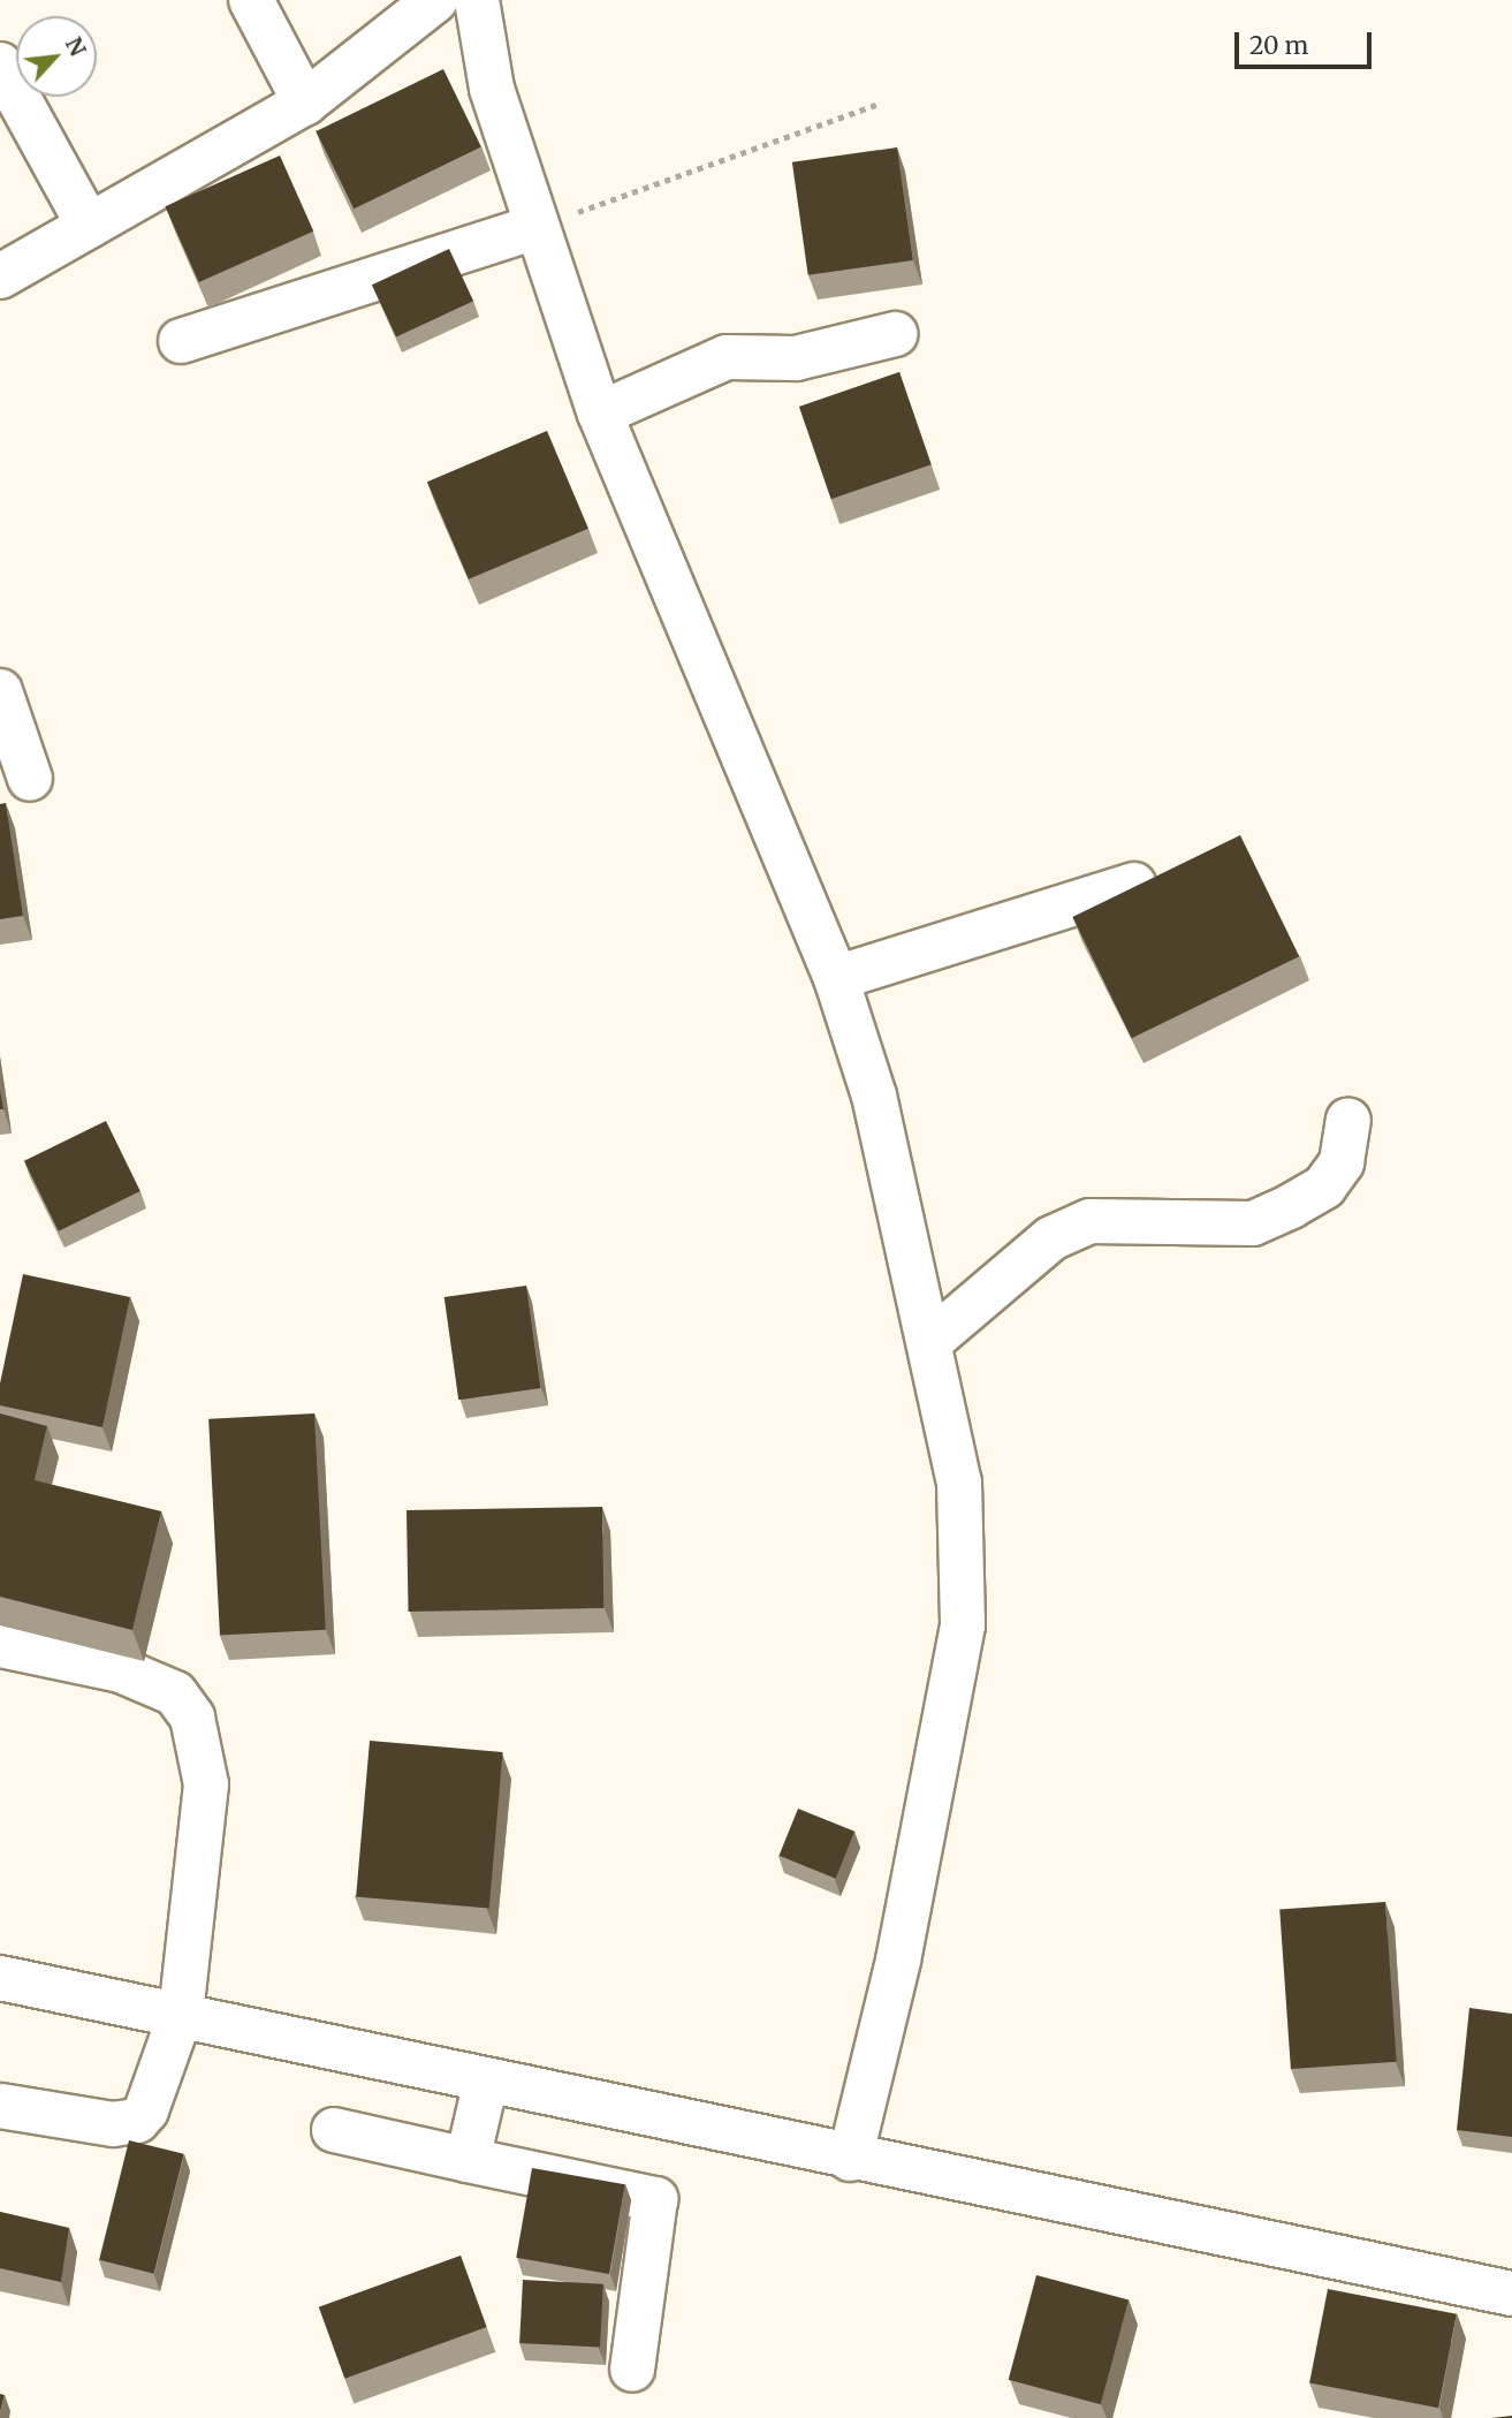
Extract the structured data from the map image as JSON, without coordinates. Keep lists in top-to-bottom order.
{
  "scale_bar": "20 m",
  "north": "top right"
}
